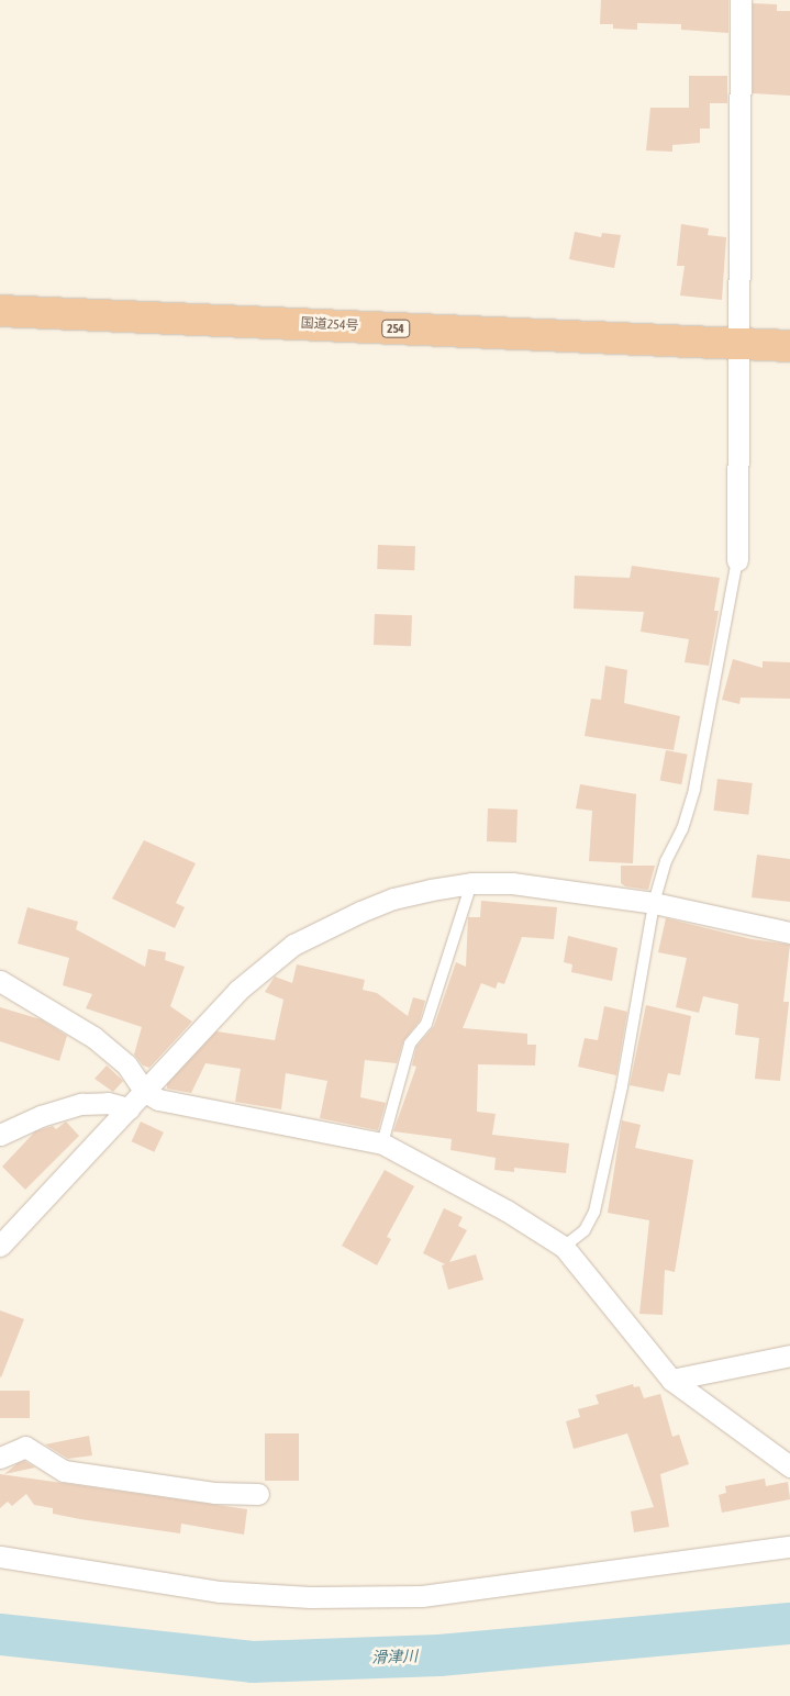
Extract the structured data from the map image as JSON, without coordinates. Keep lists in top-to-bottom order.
{
  "streets": {
    "highway": ["国道254号", "254"]
  },
  "water": ["滑津川"]
}
